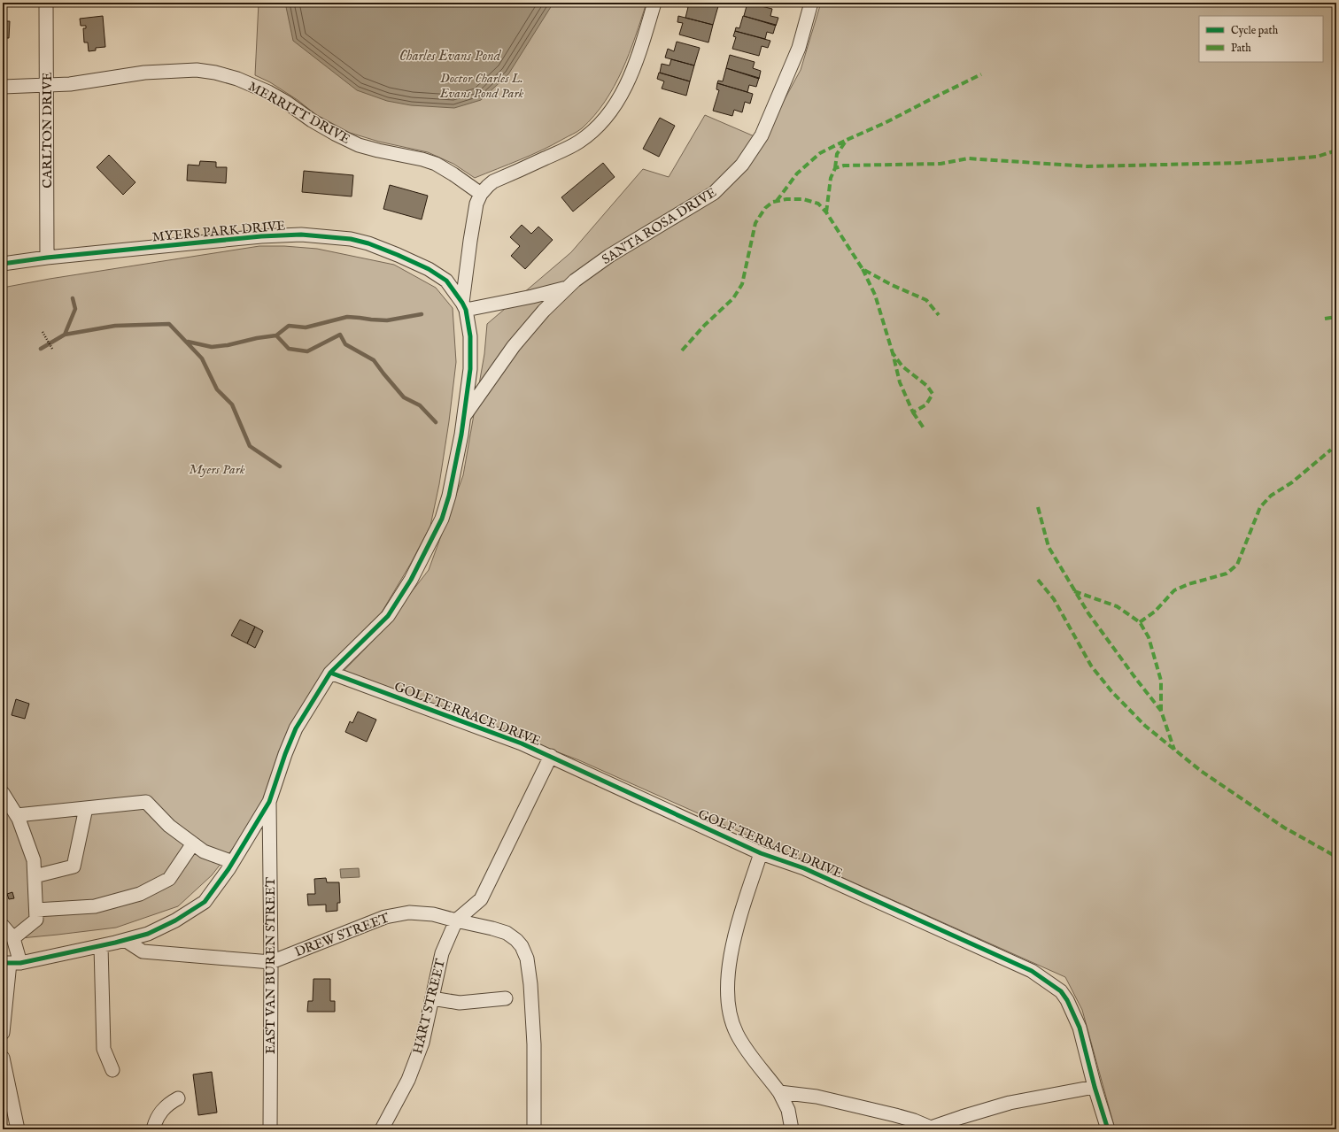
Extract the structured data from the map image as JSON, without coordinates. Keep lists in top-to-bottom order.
{
  "streets": {
    "street": [
      "MERRITT DRIVE",
      "CARLTON DRIVE",
      "SANTA ROSA DRIVE",
      "MYERS PARK DRIVE",
      "GOLF TERRACE DRIVE",
      "DREW STREET",
      "EAST VAN BUREN STREET",
      "HART STREET"
    ]
  },
  "crossings": [
    ["MERRITT DRIVE", "CARLTON DRIVE"],
    ["CARLTON DRIVE", "MYERS PARK DRIVE"],
    ["SANTA ROSA DRIVE", "MYERS PARK DRIVE"],
    ["MYERS PARK DRIVE", "GOLF TERRACE DRIVE"],
    ["MYERS PARK DRIVE", "DREW STREET"],
    ["MYERS PARK DRIVE", "EAST VAN BUREN STREET"],
    ["DREW STREET", "EAST VAN BUREN STREET"],
    ["DREW STREET", "HART STREET"]
  ],
  "water": ["Charles Evans Pond"],
  "parks": ["Doctor Charles L. Evans Pond Park", "Myers Park"],
  "legend": ["Cycle path", "Path"]
}
